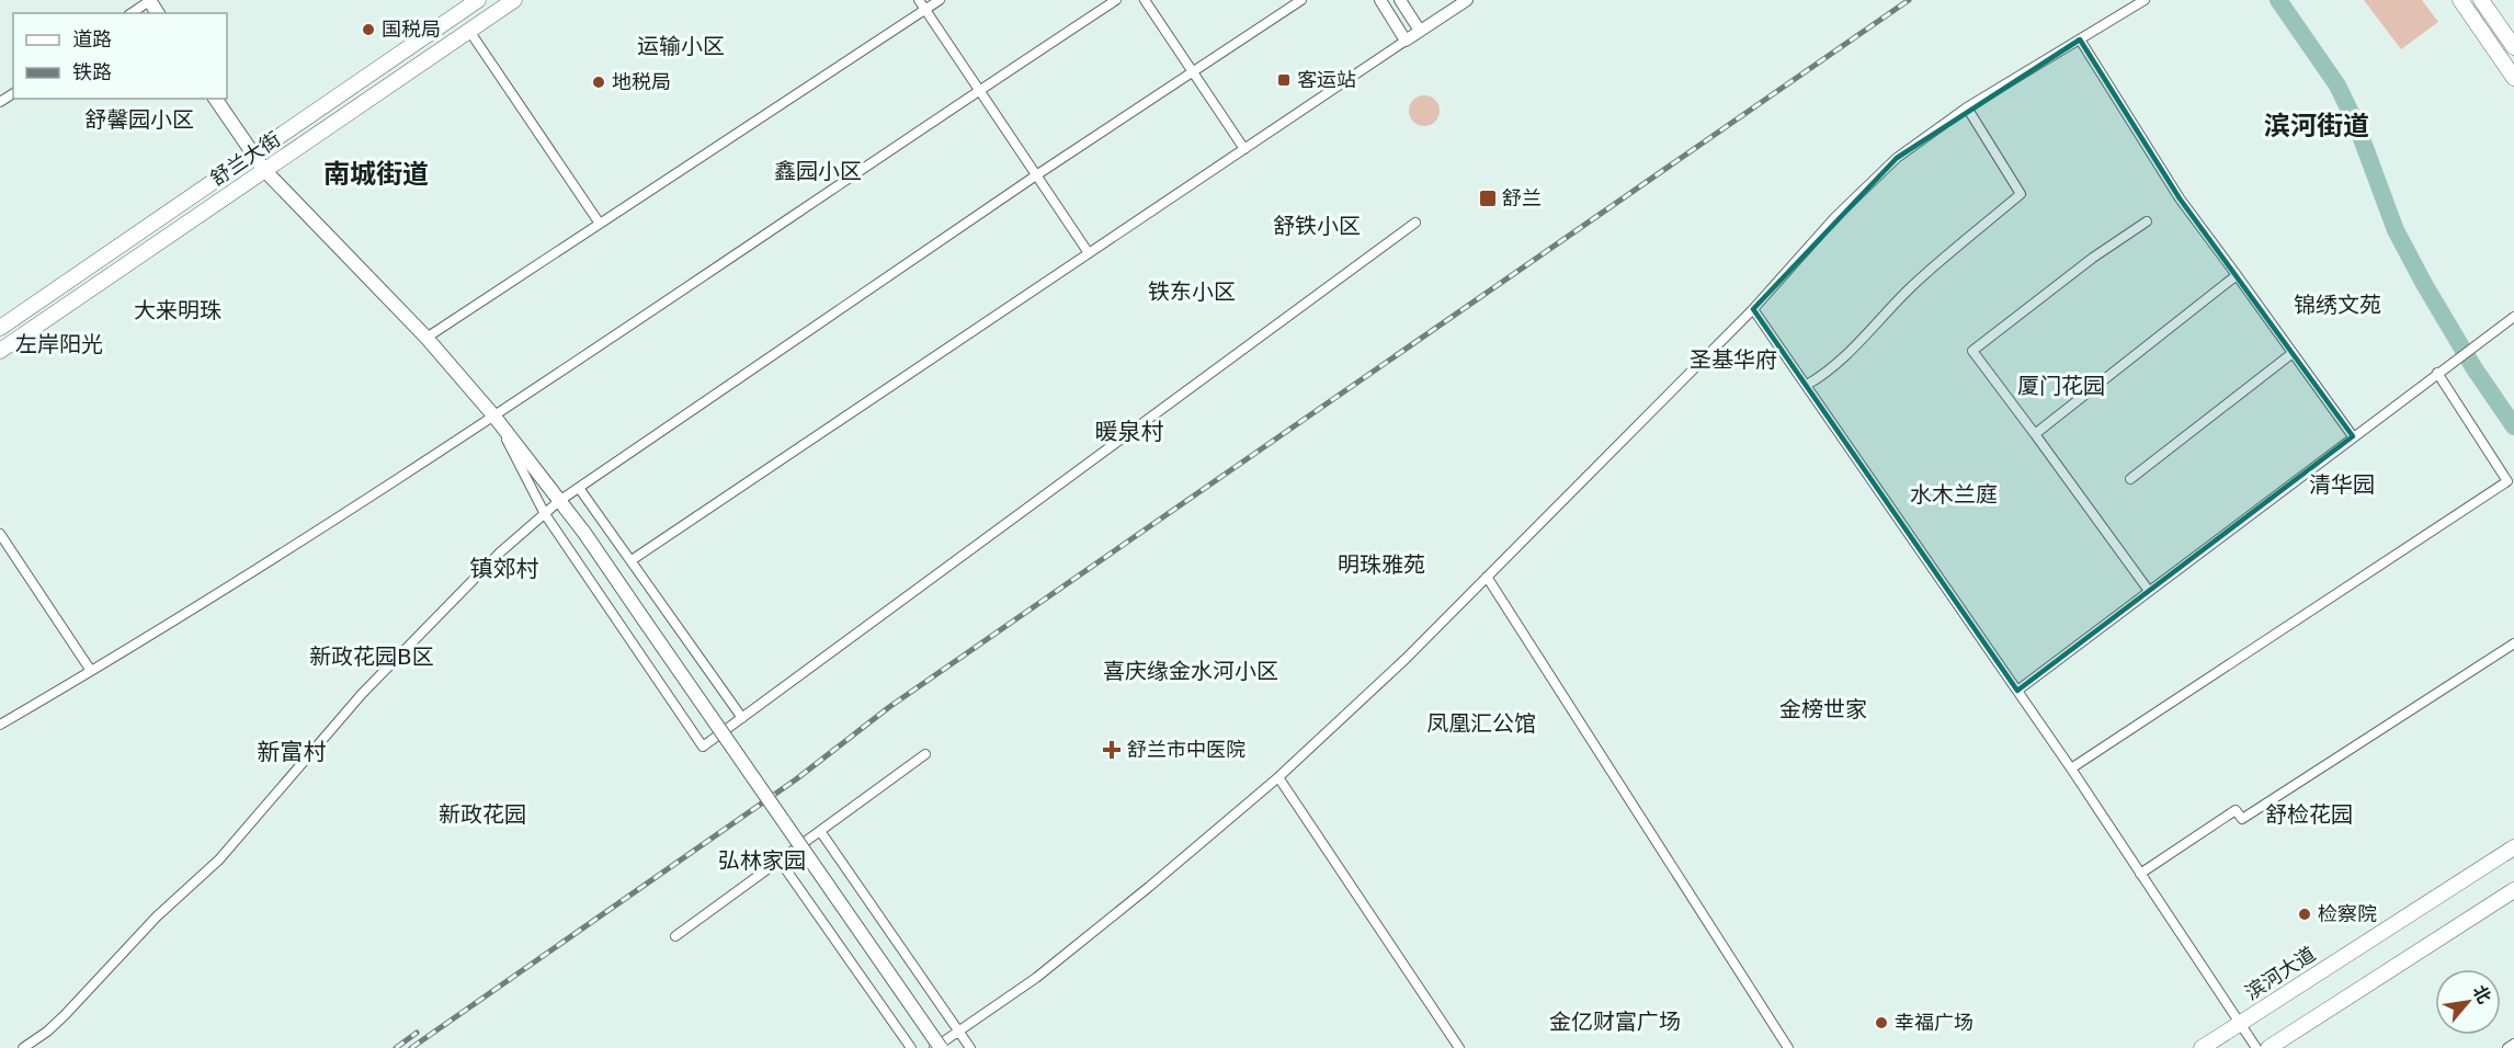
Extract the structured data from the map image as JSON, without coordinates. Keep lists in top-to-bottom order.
{
  "streets": {
    "main road": ["舒兰大街", "滨河大道"]
  },
  "districts": [
    "运输小区",
    "舒馨园小区",
    "滨河街道",
    "鑫园小区",
    "南城街道",
    "舒铁小区",
    "铁东小区",
    "锦绣文苑",
    "大来明珠",
    "左岸阳光",
    "圣基华府",
    "厦门花园",
    "暖泉村",
    "清华园",
    "水木兰庭",
    "明珠雅苑",
    "镇郊村",
    "新政花园B区",
    "喜庆缘金水河小区",
    "金榜世家",
    "凤凰汇公馆",
    "新富村",
    "新政花园",
    "舒检花园",
    "弘林家园",
    "金亿财富广场"
  ],
  "places": {
    "other": [
      "国税局",
      "地税局",
      "检察院",
      "幸福广场"
    ],
    "transit": ["客运站", "舒兰"],
    "health": ["舒兰市中医院"]
  },
  "legend": ["道路", "铁路"],
  "north": "top right"
}
